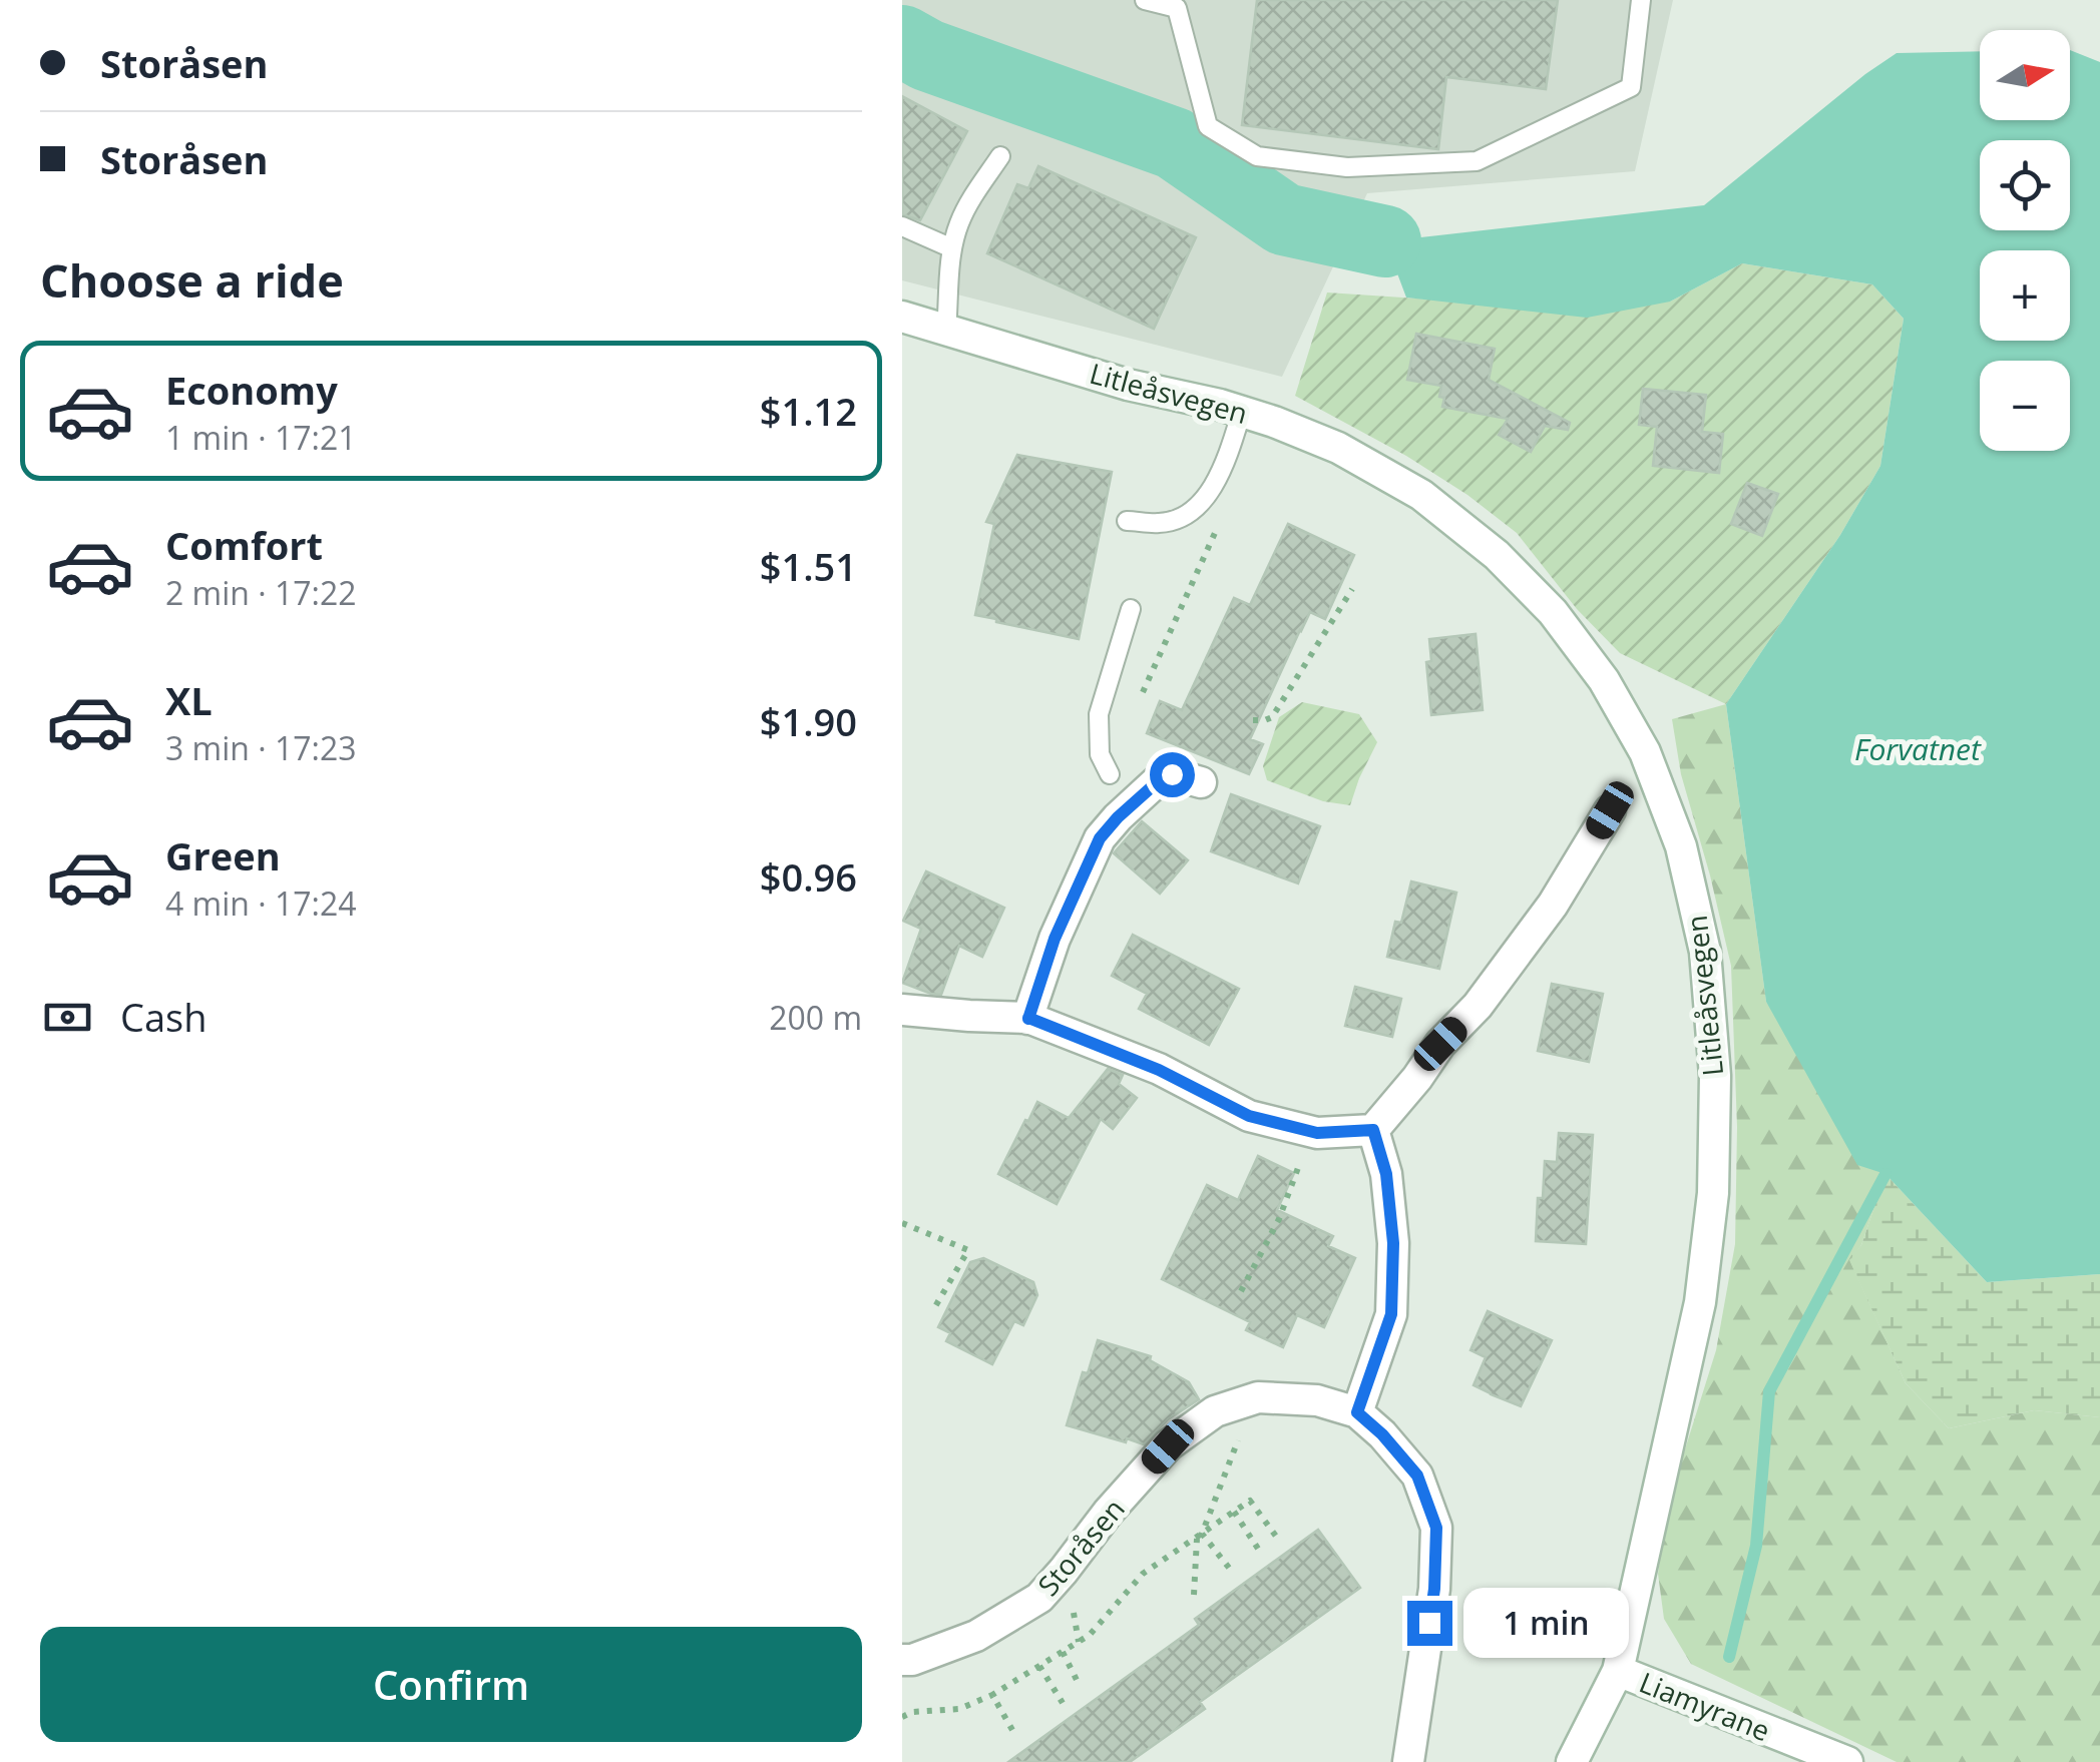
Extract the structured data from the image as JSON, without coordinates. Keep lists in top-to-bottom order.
{
  "streets": {
    "street": ["Litleåsvegen", "Storåsen", "Liamyrane"]
  },
  "crossings": [
    ["Litleåsvegen", "Liamyrane"]
  ],
  "water": ["Forvatnet"],
  "north": "right",
  "page": {
    "banner": ["Storåsen", "Storåsen"],
    "map_buttons": ["+", "−"],
    "heading": "Choose a ride",
    "list": [
      {
        "name": "Economy",
        "note": "1 min · 17:21",
        "value": "$1.12"
      },
      {
        "name": "Comfort",
        "note": "2 min · 17:22",
        "value": "$1.51"
      },
      {
        "name": "XL",
        "note": "3 min · 17:23",
        "value": "$1.90"
      },
      {
        "name": "Green",
        "note": "4 min · 17:24",
        "value": "$0.96"
      }
    ],
    "pay": ["Cash", "200 m"],
    "bubble": "1 min",
    "buttons": "Confirm"
  }
}
